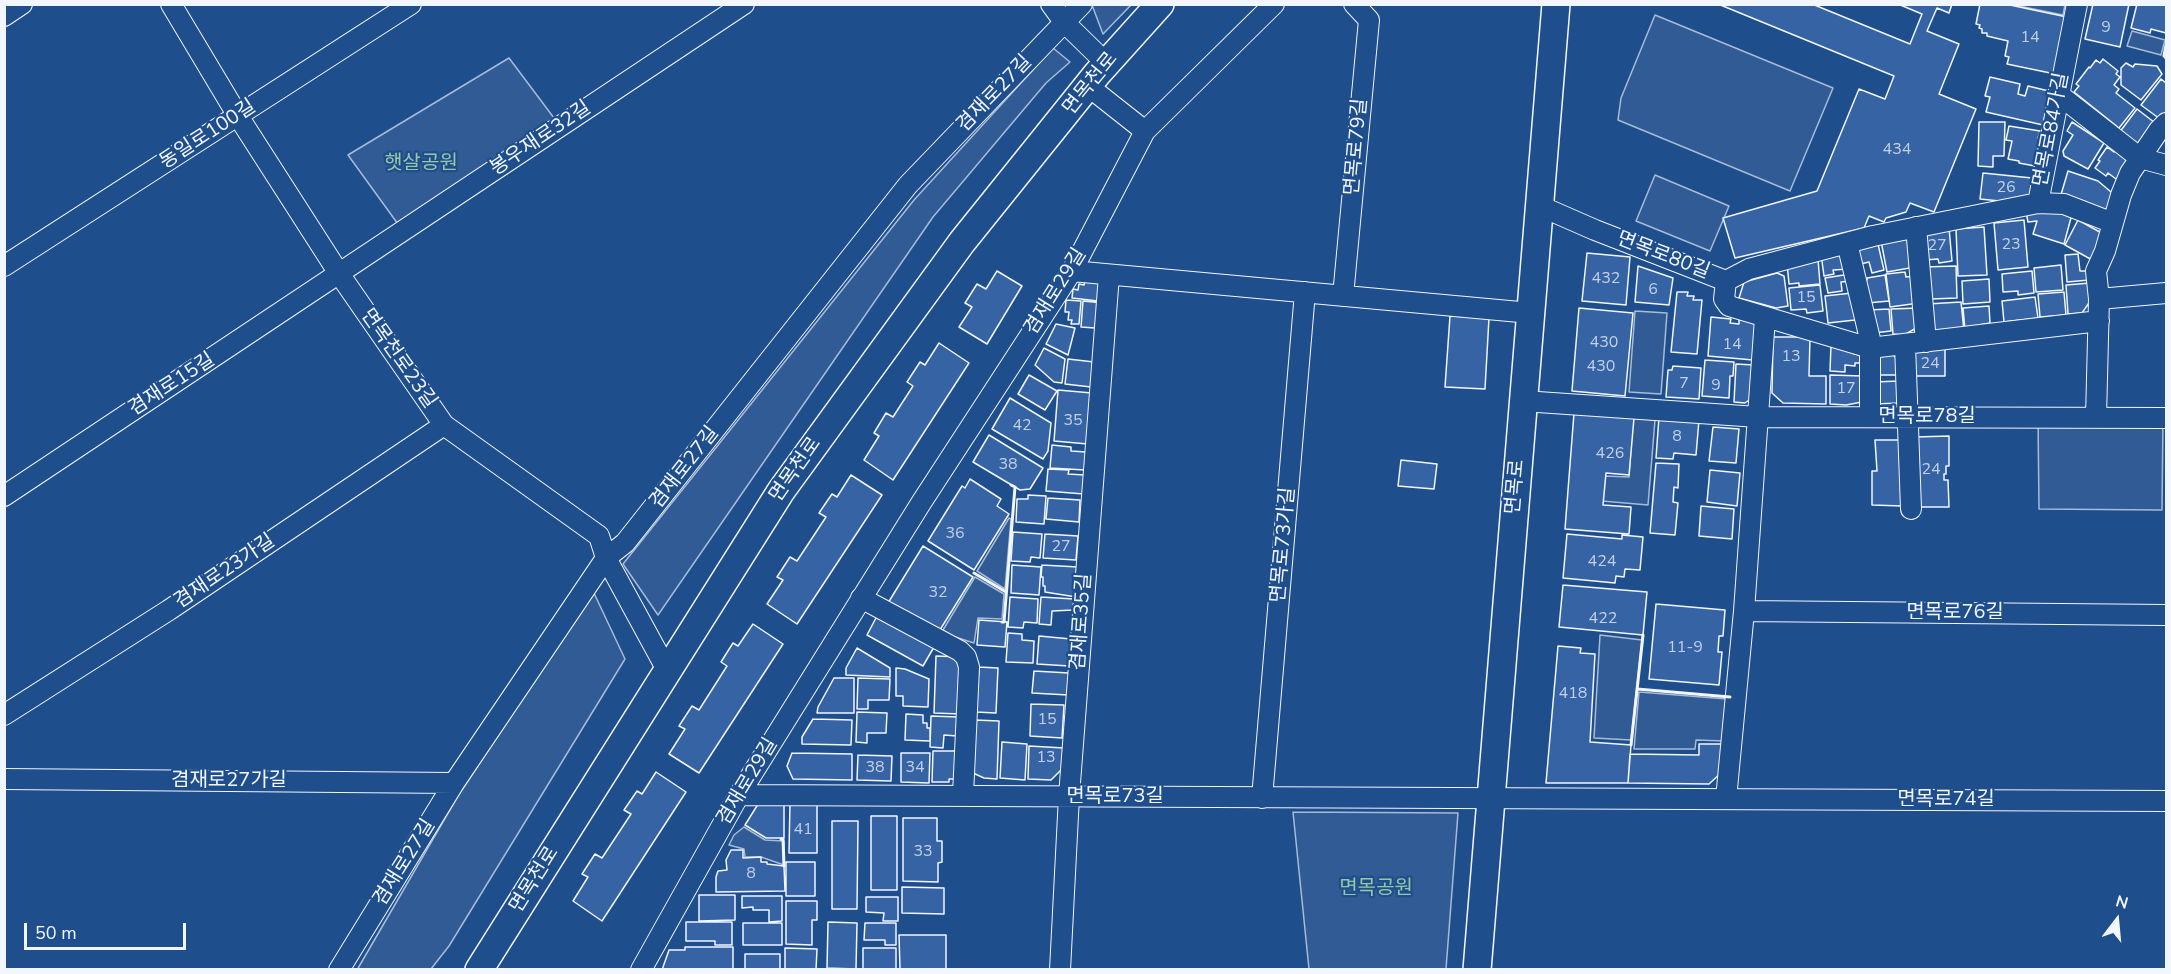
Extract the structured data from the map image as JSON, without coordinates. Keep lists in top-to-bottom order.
{
  "streets": {
    "main road": ["면목천로", "면목로"],
    "street": [
      "겸재로27길",
      "면목로84가길",
      "동일로100길",
      "봉우재로32길",
      "면목로79길",
      "면목로80길",
      "겸재로29길",
      "면목천로23길",
      "겸재로15길",
      "면목로78길",
      "면목로73가길",
      "겸재로23가길",
      "면목로76길",
      "겸재로35길",
      "겸재로27가길",
      "면목로73길",
      "면목로74길"
    ]
  },
  "crossings": [
    ["면목천로", "면목천로23길"],
    ["겸재로27길", "면목천로23길"],
    ["겸재로27길", "겸재로27가길"],
    ["면목로84가길", "면목로80길"],
    ["동일로100길", "면목천로23길"],
    ["봉우재로32길", "면목천로23길"],
    ["봉우재로32길", "겸재로15길"],
    ["면목로80길", "면목로"],
    ["겸재로29길", "면목로73길"],
    ["면목천로23길", "겸재로15길"],
    ["면목천로23길", "겸재로23가길"],
    ["면목로78길", "면목로"],
    ["면목로", "면목로73길"],
    ["면목로", "면목로74길"],
    ["면목로73가길", "면목로73길"],
    ["겸재로35길", "면목로73길"],
    ["면목로73길", "면목로74길"]
  ],
  "parks": ["햇살공원", "면목공원"],
  "house_numbers": [
    "9",
    "14",
    "434",
    "26",
    "23",
    "27",
    "432",
    "6",
    "15",
    "430",
    "14",
    "13",
    "24",
    "430",
    "7",
    "9",
    "17",
    "35",
    "42",
    "8",
    "426",
    "38",
    "24",
    "36",
    "27",
    "424",
    "32",
    "422",
    "11-9",
    "418",
    "15",
    "13",
    "38",
    "34",
    "41",
    "33",
    "8"
  ],
  "scale_bar": "50 m",
  "north": "top"
}
